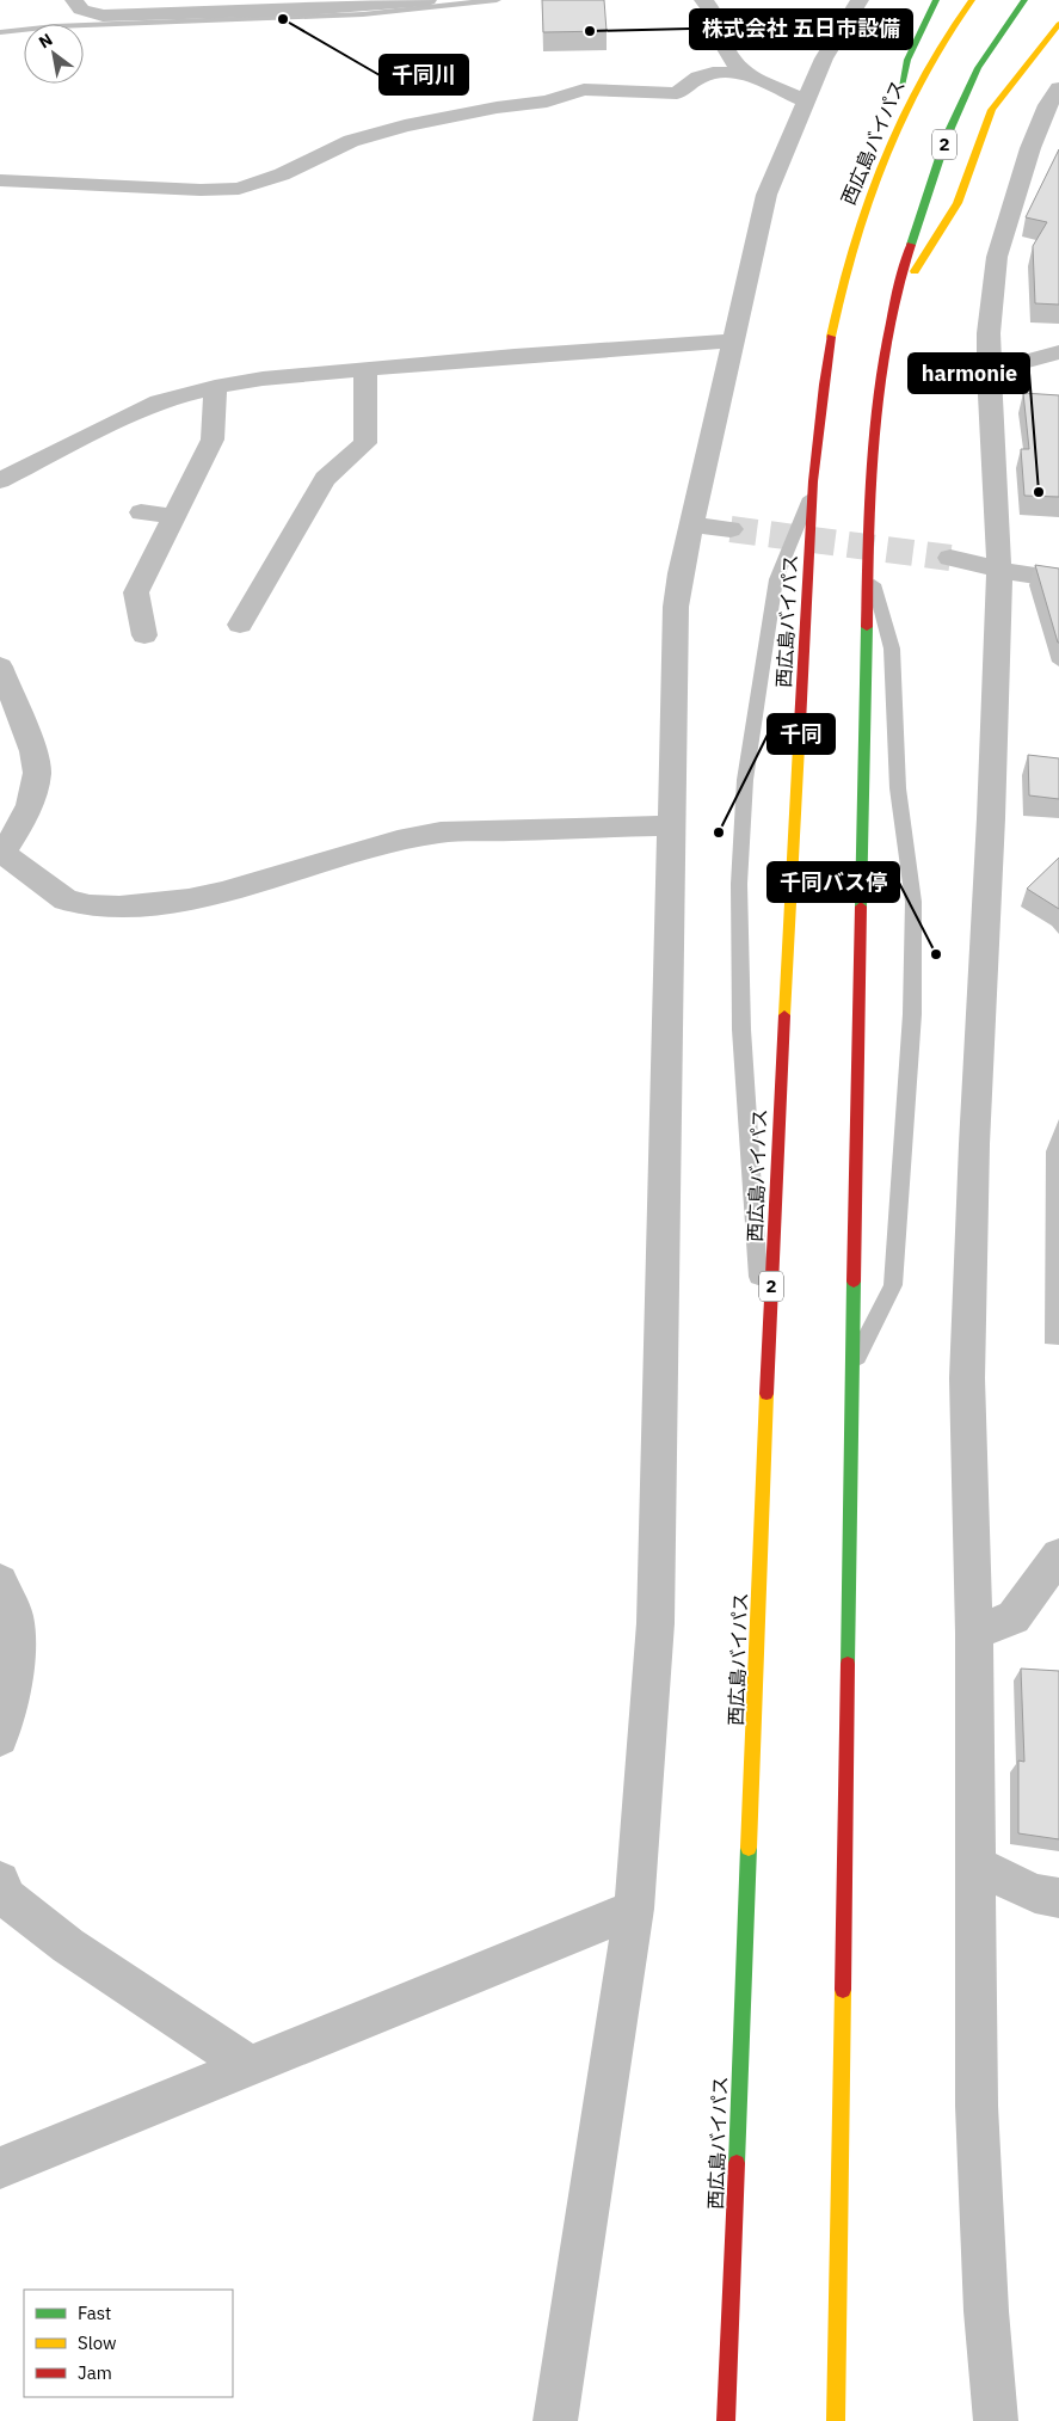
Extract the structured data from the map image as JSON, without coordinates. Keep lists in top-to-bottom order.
{
  "streets": {
    "highway": ["西広島バイパス", "2"]
  },
  "crossings": [
    ["西広島バイパス", "2"]
  ],
  "places": [
    "千同川",
    "株式会社 五日市設備",
    "harmonie",
    "千同",
    "千同バス停"
  ],
  "legend": ["Fast", "Slow", "Jam"],
  "north": "top left"
}
